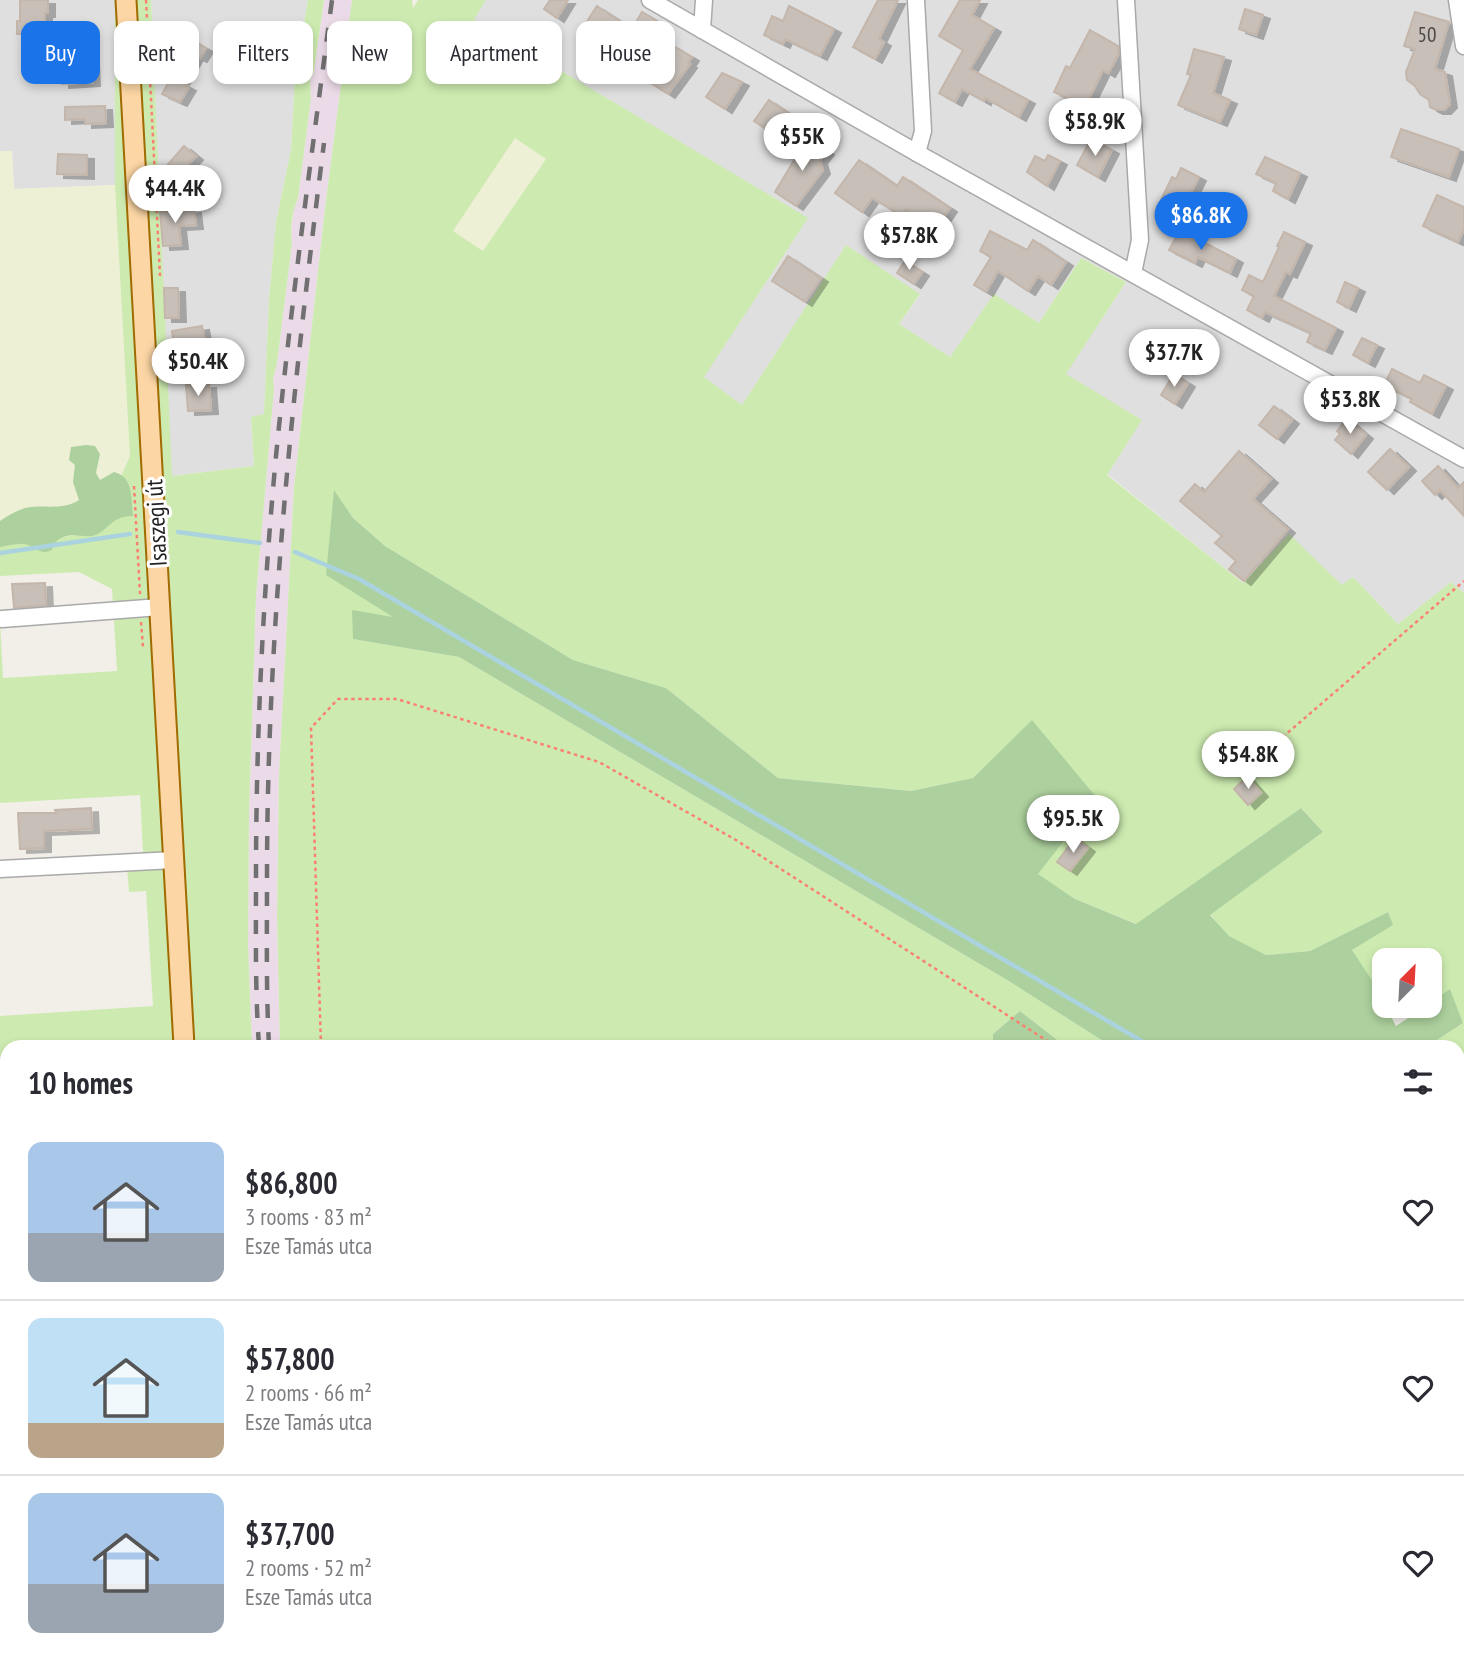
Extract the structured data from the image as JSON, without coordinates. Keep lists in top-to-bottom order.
{
  "streets": {
    "main road": ["Isaszegi út"]
  },
  "house_numbers": ["50"],
  "north": "top right",
  "page": {
    "chip": [
      "Buy",
      "Rent",
      "Filters",
      "New",
      "Apartment",
      "House"
    ],
    "price": [
      "$58.9K",
      "$55K",
      "$44.4K",
      "$86.8K",
      "$57.8K",
      "$37.7K",
      "$50.4K",
      "$53.8K",
      "$54.8K",
      "$95.5K"
    ],
    "heading": "10 homes",
    "list": [
      {
        "name": "$86,800",
        "note": "3 rooms · 83 m² · Esze Tamás utca"
      },
      {
        "name": "$57,800",
        "note": "2 rooms · 66 m² · Esze Tamás utca"
      },
      {
        "name": "$37,700",
        "note": "2 rooms · 52 m² · Esze Tamás utca"
      }
    ]
  }
}
